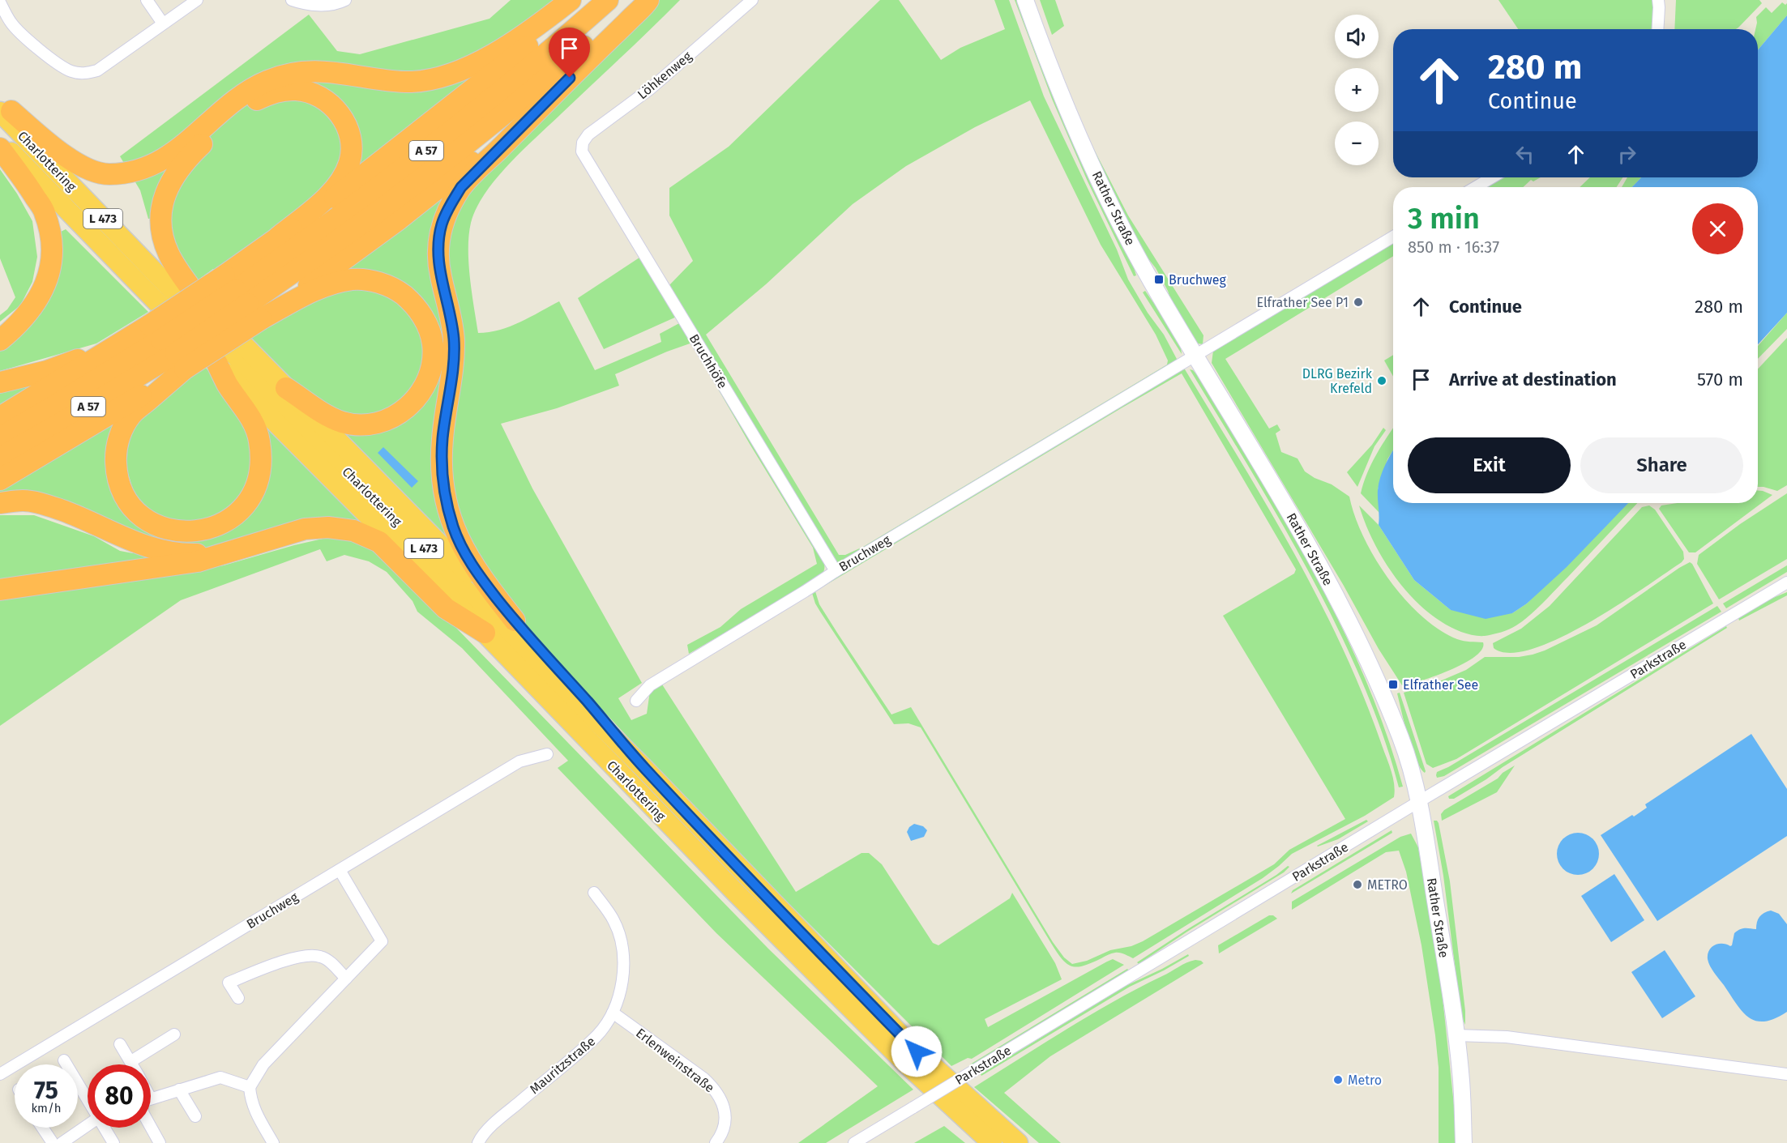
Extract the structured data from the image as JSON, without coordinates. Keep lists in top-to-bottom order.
{
  "streets": {
    "highway": ["A 57", "Charlottering", "L 473"],
    "main road": ["Rather Straße"],
    "street": [
      "Löhkenweg",
      "Bruchhöfe",
      "Bruchweg",
      "Parkstraße",
      "Erlenweinstraße",
      "Mauritzstraße"
    ]
  },
  "crossings": [
    ["Löhkenweg", "Bruchhöfe"],
    ["Rather Straße", "Bruchweg"],
    ["Rather Straße", "Parkstraße"],
    ["Bruchhöfe", "Bruchweg"],
    ["Erlenweinstraße", "Mauritzstraße"]
  ],
  "places": {
    "transit": ["Bruchweg", "Elfrather See"],
    "other": [
      "Elfrather See P1",
      "DLRG Bezirk Krefeld",
      "METRO",
      "Metro"
    ]
  },
  "page": {
    "map_buttons": ["+", "−"],
    "turn": ["280 m", "Continue"],
    "heading": ["3 min", "850 m · 16:37"],
    "list": [
      {
        "name": "Continue",
        "value": "280 m"
      },
      {
        "name": "Arrive at destination",
        "value": "570 m"
      }
    ],
    "buttons": ["Exit", "Share"],
    "speed": "75 km/h",
    "limit": "80"
  }
}
